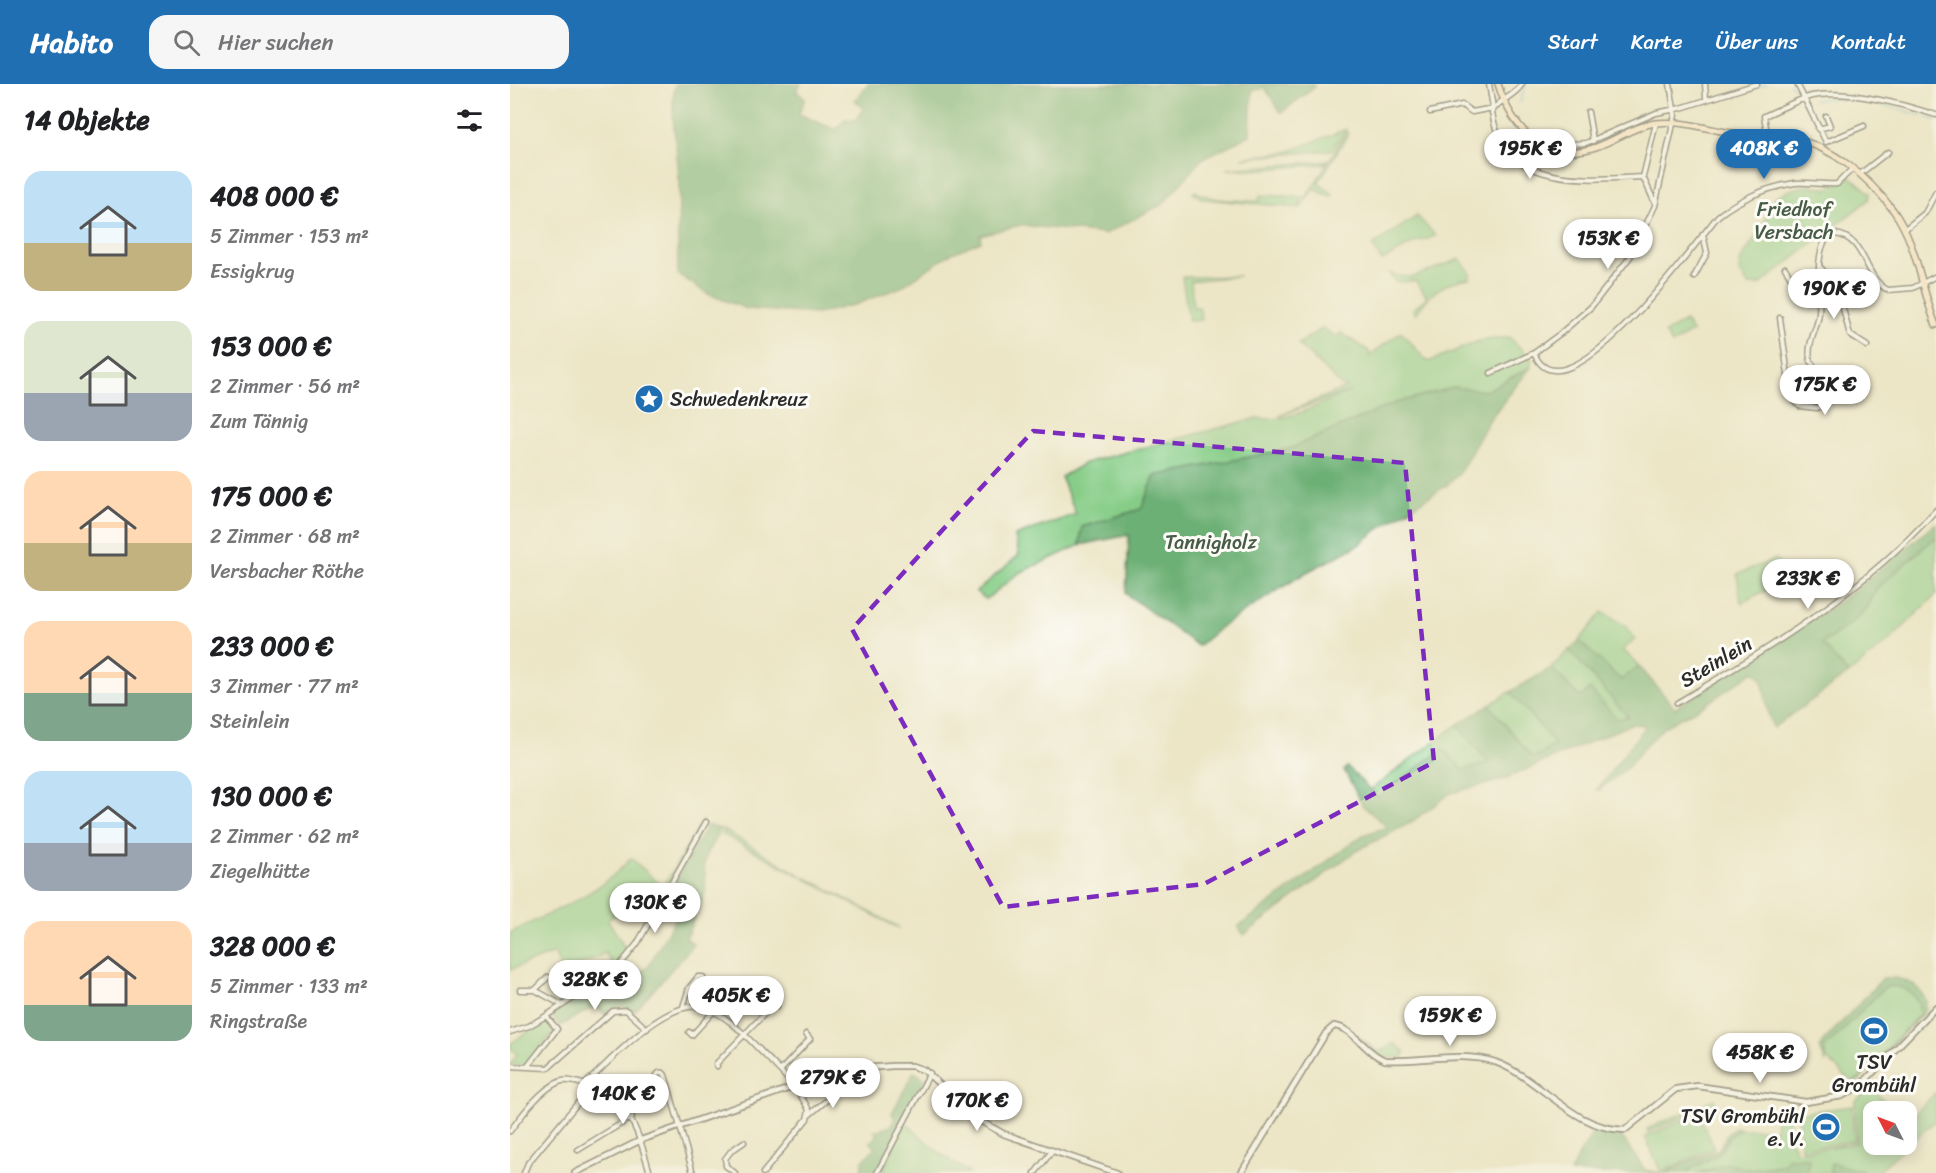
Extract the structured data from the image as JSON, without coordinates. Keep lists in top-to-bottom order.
{
  "streets": {
    "street": ["Steinlein"]
  },
  "parks": ["Friedhof Versbach", "Tannigholz"],
  "places": {
    "place": ["Schwedenkreuz"],
    "sports": ["TSV Grombühl", "TSV Grombühl e. V."]
  },
  "north": "top left",
  "page": {
    "header": "Habito",
    "search": "Hier suchen",
    "nav": [
      "Start",
      "Karte",
      "Über uns",
      "Kontakt"
    ],
    "heading": "14 Objekte",
    "price": [
      "195K €",
      "408K €",
      "153K €",
      "190K €",
      "175K €",
      "233K €",
      "130K €",
      "328K €",
      "405K €",
      "159K €",
      "458K €",
      "279K €",
      "140K €",
      "170K €"
    ],
    "list": [
      {
        "name": "408 000 €",
        "note": "5 Zimmer · 153 m² · Essigkrug"
      },
      {
        "name": "153 000 €",
        "note": "2 Zimmer · 56 m² · Zum Tännig"
      },
      {
        "name": "175 000 €",
        "note": "2 Zimmer · 68 m² · Versbacher Röthe"
      },
      {
        "name": "233 000 €",
        "note": "3 Zimmer · 77 m² · Steinlein"
      },
      {
        "name": "130 000 €",
        "note": "2 Zimmer · 62 m² · Ziegelhütte"
      },
      {
        "name": "328 000 €",
        "note": "5 Zimmer · 133 m² · Ringstraße"
      }
    ]
  }
}
